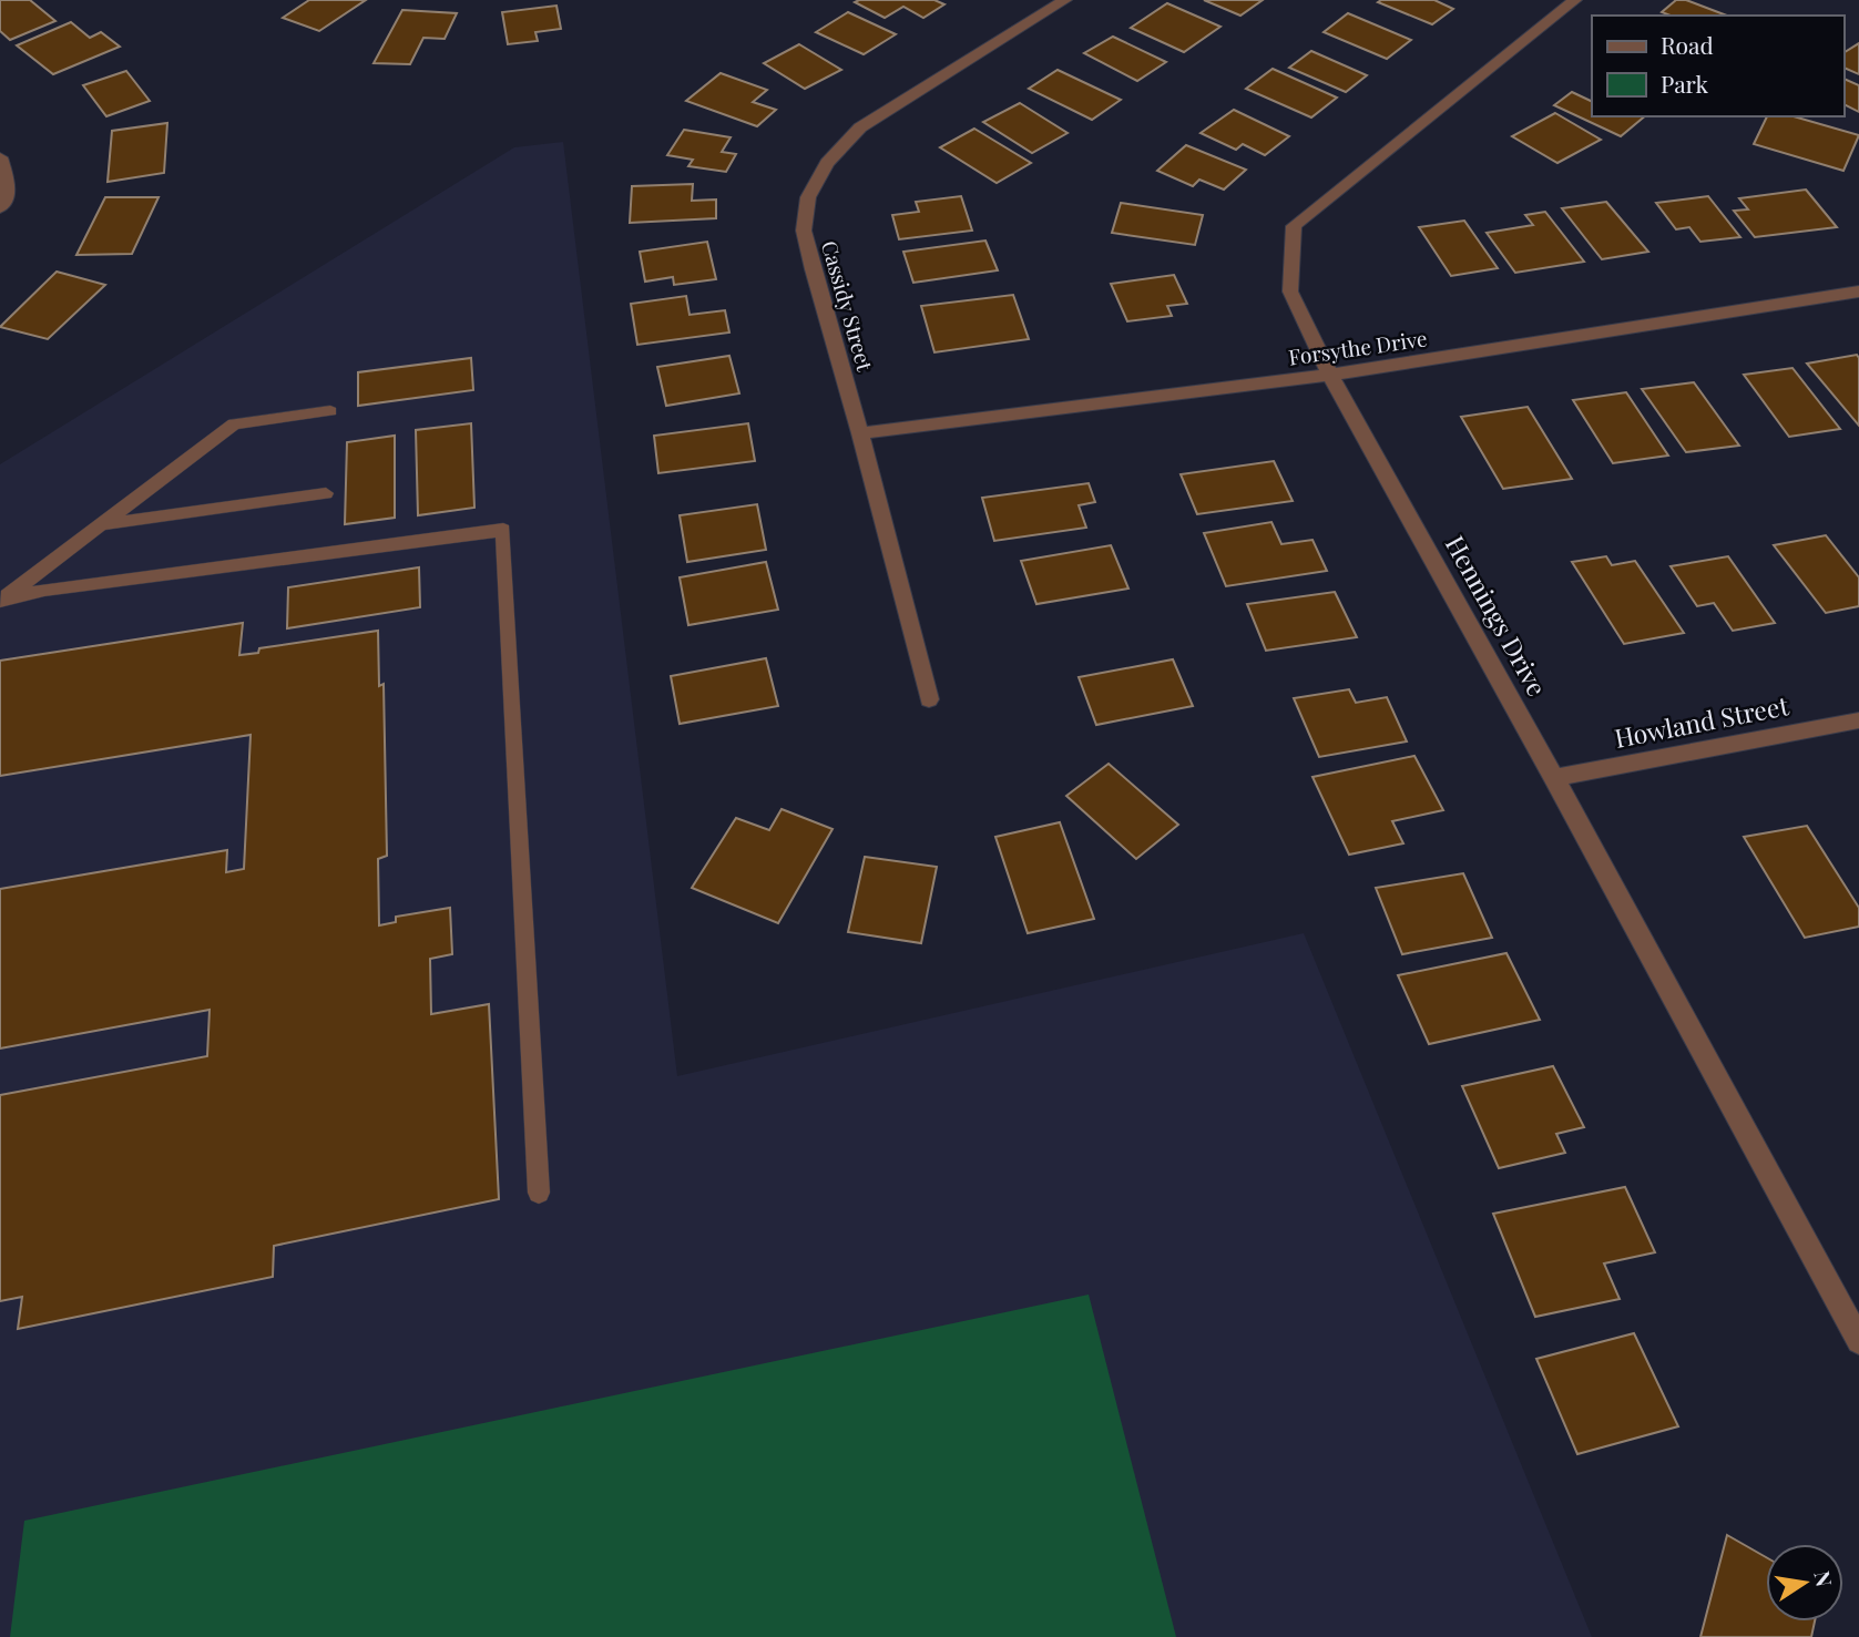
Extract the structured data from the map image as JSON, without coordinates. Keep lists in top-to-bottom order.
{
  "streets": {
    "street": [
      "Cassidy Street",
      "Forsythe Drive",
      "Hennings Drive",
      "Howland Street"
    ]
  },
  "crossings": [
    ["Cassidy Street", "Forsythe Drive"],
    ["Forsythe Drive", "Hennings Drive"],
    ["Hennings Drive", "Howland Street"]
  ],
  "legend": ["Road", "Park"],
  "north": "right"
}
